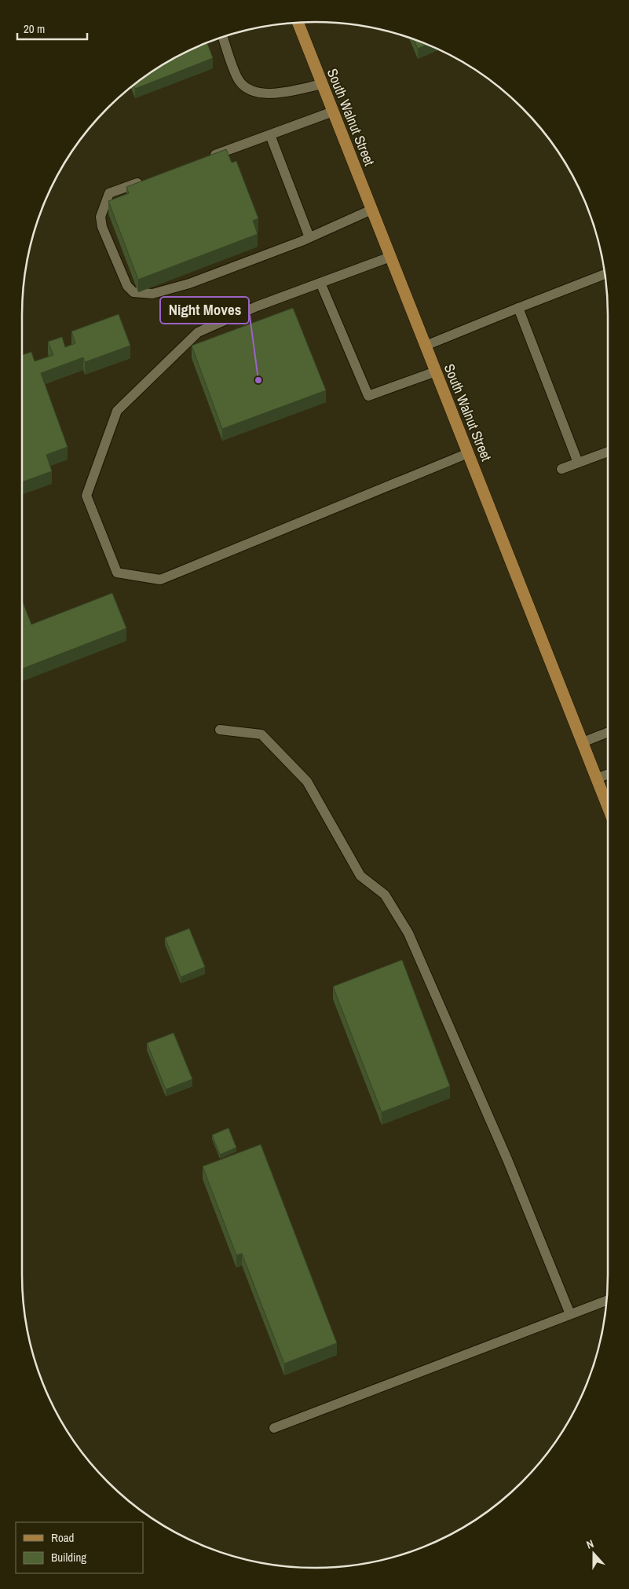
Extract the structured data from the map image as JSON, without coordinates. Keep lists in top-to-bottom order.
{
  "streets": {
    "main road": ["South Walnut Street"]
  },
  "places": ["Night Moves"],
  "legend": ["Road", "Building"],
  "scale_bar": "20 m",
  "north": "top"
}
